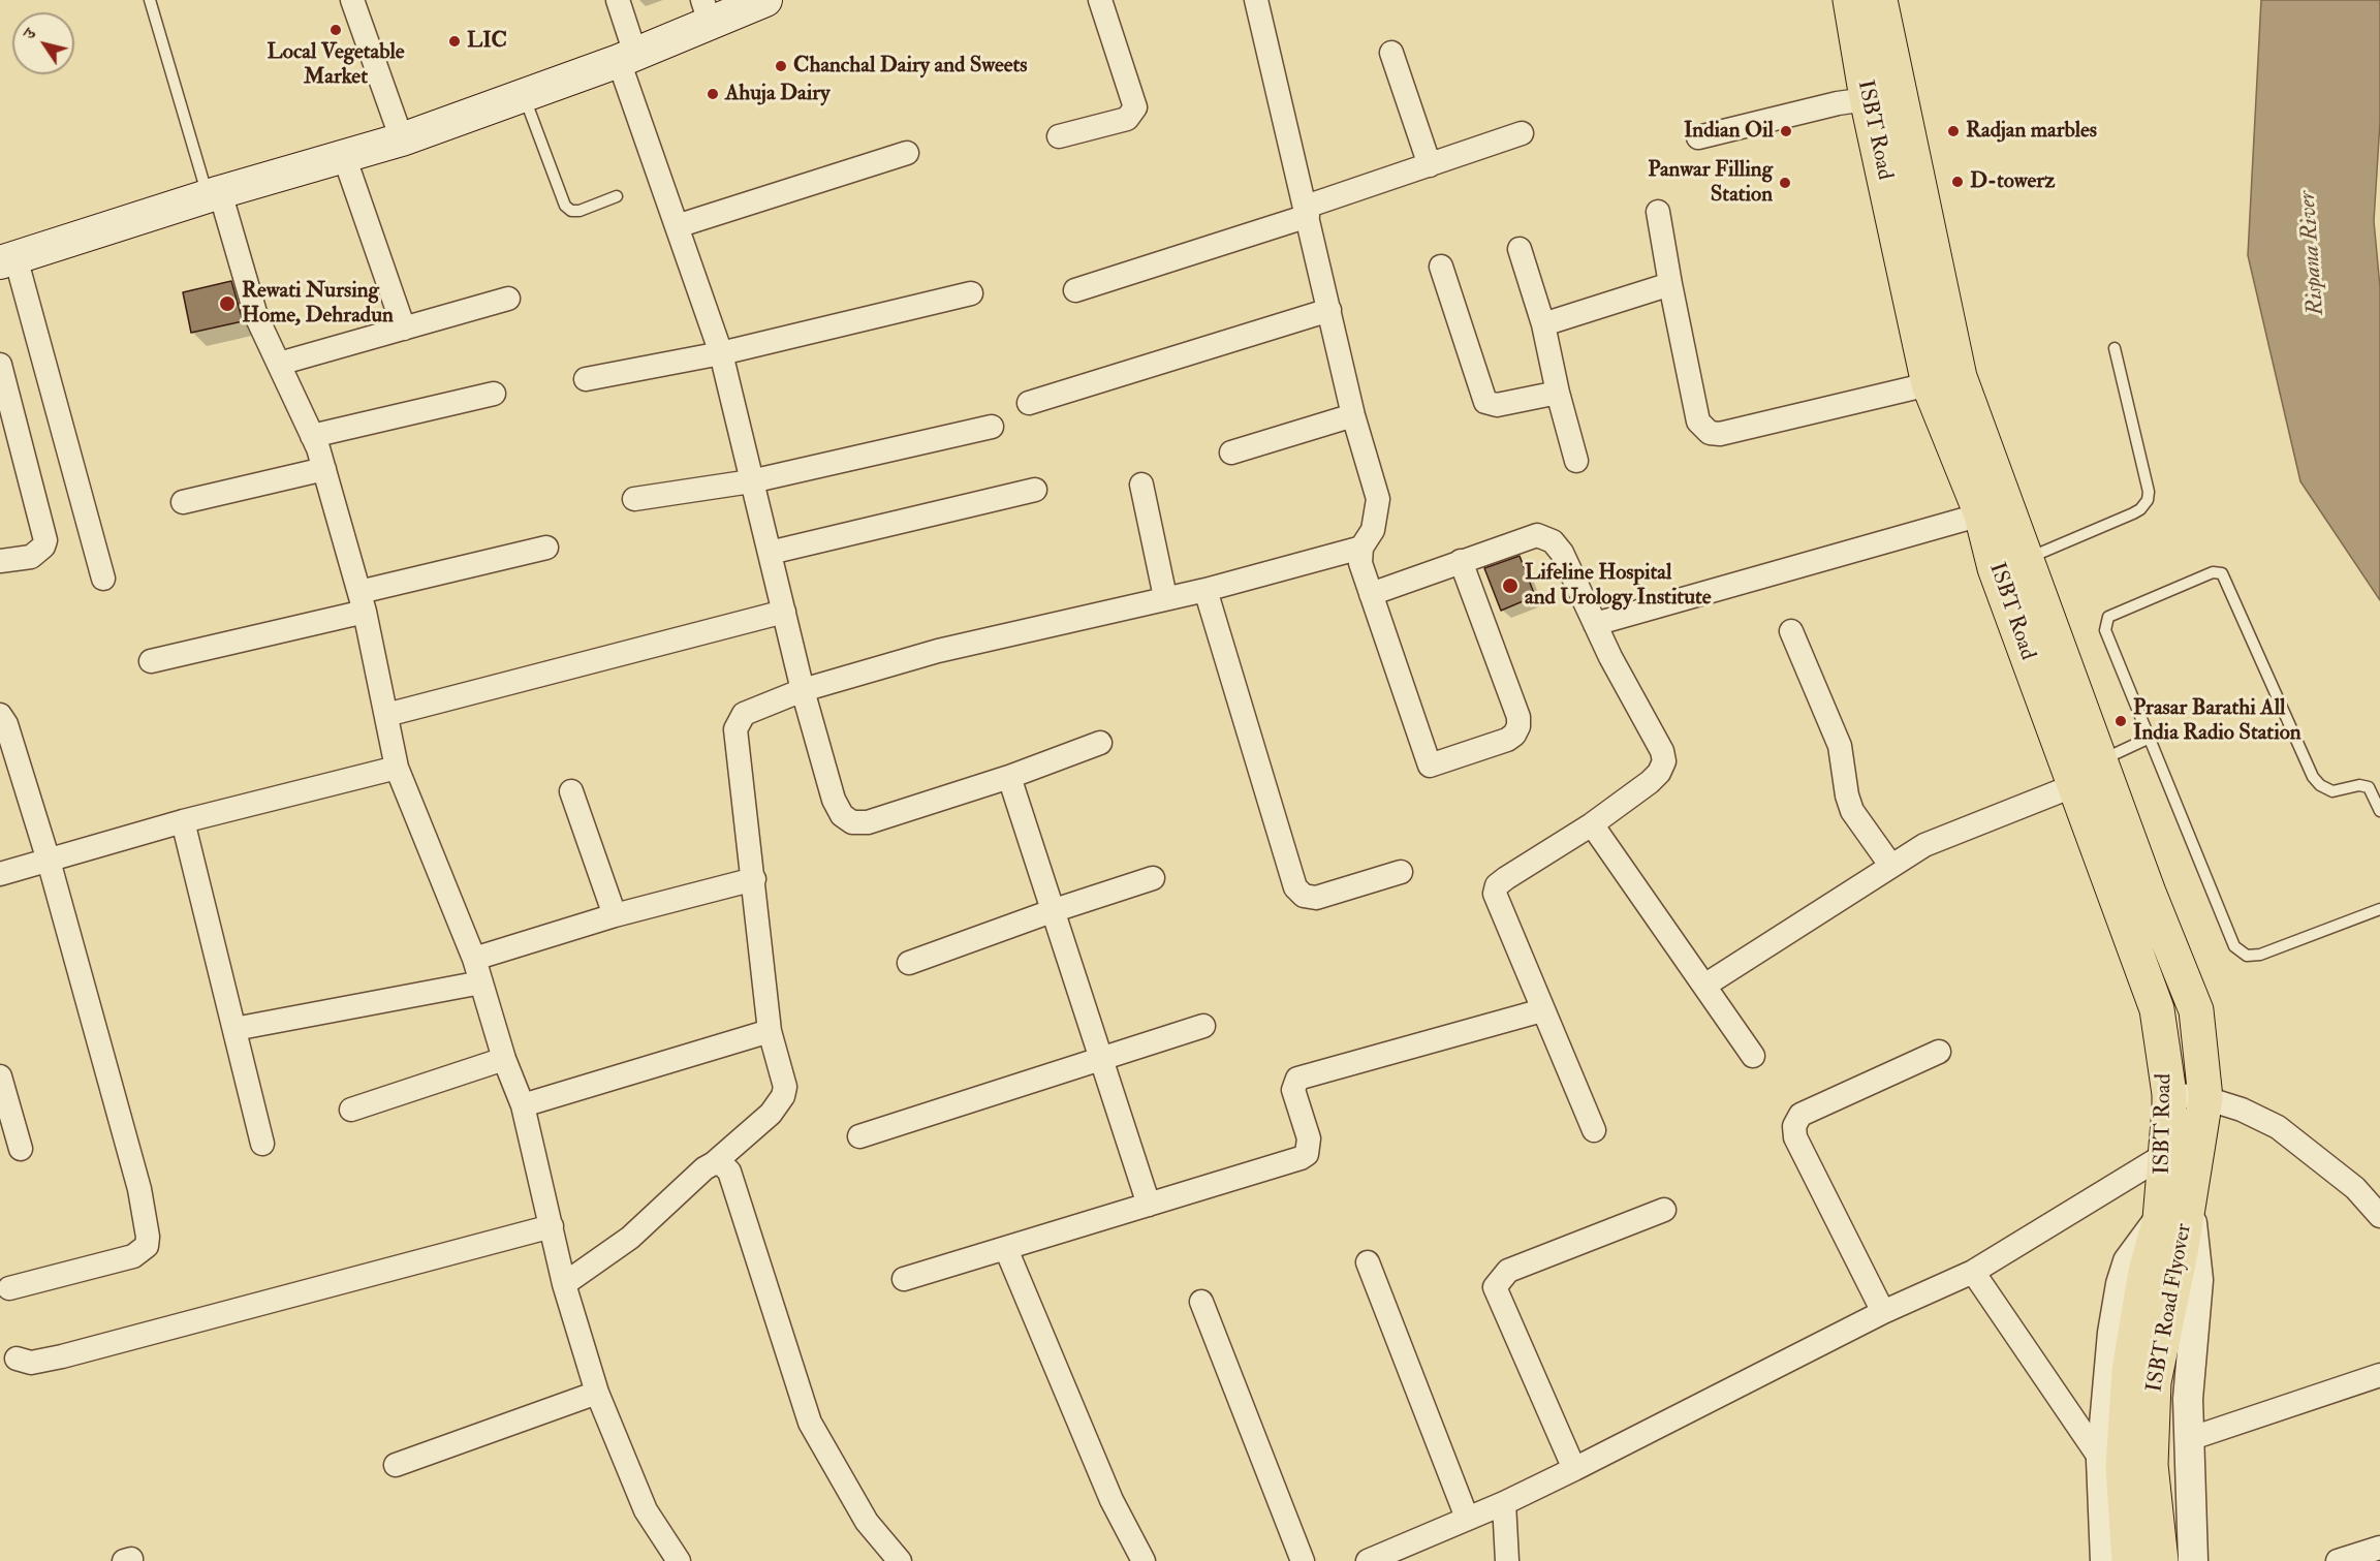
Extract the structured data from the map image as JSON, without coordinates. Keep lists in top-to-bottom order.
{
  "streets": {
    "highway": ["ISBT Road", "ISBT Road Flyover"]
  },
  "crossings": [
    ["ISBT Road", "ISBT Road Flyover"]
  ],
  "water": ["Rispana River"],
  "places": [
    "Local Vegetable Market",
    "LIC",
    "Chanchal Dairy and Sweets",
    "Ahuja Dairy",
    "Indian Oil",
    "Radjan marbles",
    "D-towerz",
    "Panwar Filling Station",
    "Rewati Nursing Home, Dehradun",
    "Lifeline Hospital and Urology Institute",
    "Prasar Barathi All India Radio Station"
  ],
  "north": "top left"
}
